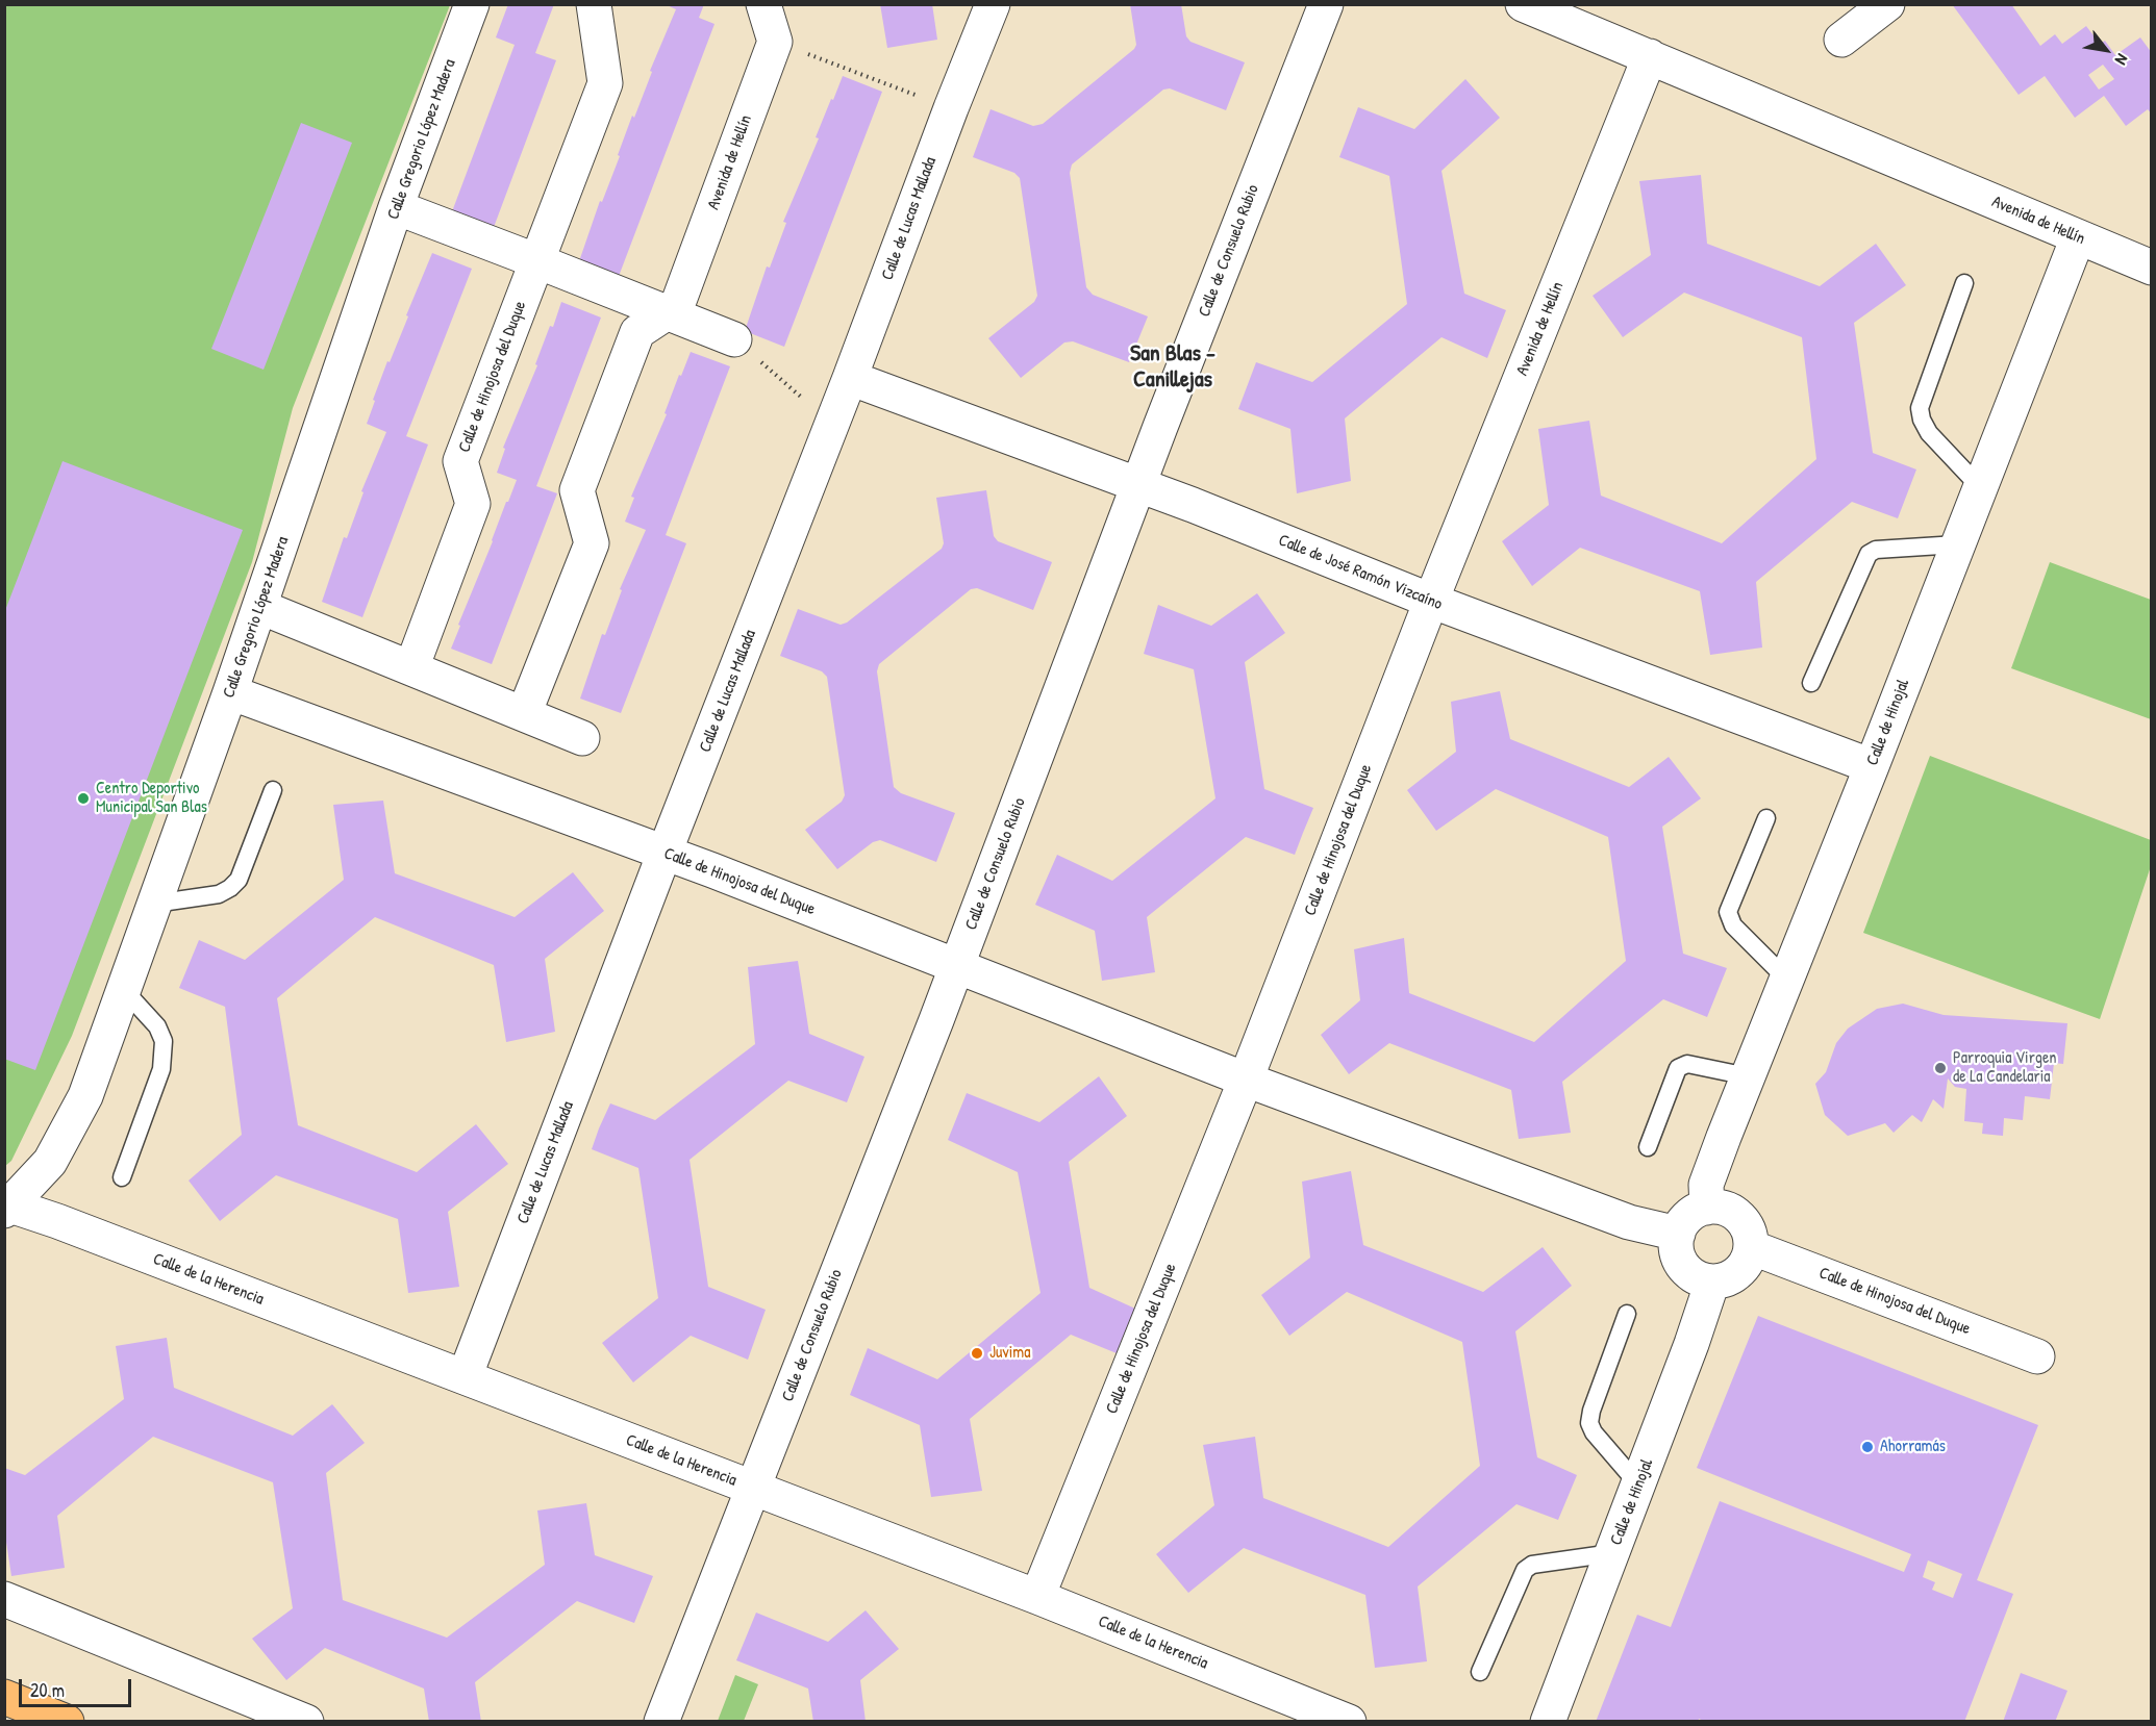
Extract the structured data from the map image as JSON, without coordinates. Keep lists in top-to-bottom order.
{
  "streets": {
    "street": [
      "Calle Gregorio López Madera",
      "Avenida de Hellín",
      "Calle de Lucas Mallada",
      "Calle de Consuelo Rubio",
      "Calle de Hinojosa del Duque",
      "Calle de José Ramón Vizcaíno",
      "Calle de Hinojal",
      "Calle de la Herencia"
    ]
  },
  "crossings": [
    ["Calle Gregorio López Madera", "Calle de Hinojosa del Duque"],
    ["Calle Gregorio López Madera", "Calle de la Herencia"],
    ["Avenida de Hellín", "Calle de Hinojosa del Duque"],
    ["Avenida de Hellín", "Calle de José Ramón Vizcaíno"],
    ["Avenida de Hellín", "Calle de Hinojal"],
    ["Calle de Lucas Mallada", "Calle de Hinojosa del Duque"],
    ["Calle de Lucas Mallada", "Calle de José Ramón Vizcaíno"],
    ["Calle de Lucas Mallada", "Calle de la Herencia"],
    ["Calle de Consuelo Rubio", "Calle de Hinojosa del Duque"],
    ["Calle de Consuelo Rubio", "Calle de José Ramón Vizcaíno"],
    ["Calle de Consuelo Rubio", "Calle de la Herencia"],
    ["Calle de Hinojosa del Duque", "Calle de José Ramón Vizcaíno"],
    ["Calle de Hinojosa del Duque", "Calle de Hinojal"],
    ["Calle de Hinojosa del Duque", "Calle de la Herencia"],
    ["Calle de José Ramón Vizcaíno", "Calle de Hinojal"]
  ],
  "districts": ["San Blas - Canillejas"],
  "places": [
    "Centro Deportivo Municipal San Blas",
    "Parroquia Virgen de La Candelaria",
    "Juvima",
    "Ahorramás"
  ],
  "scale_bar": "20 m",
  "north": "bottom right"
}
